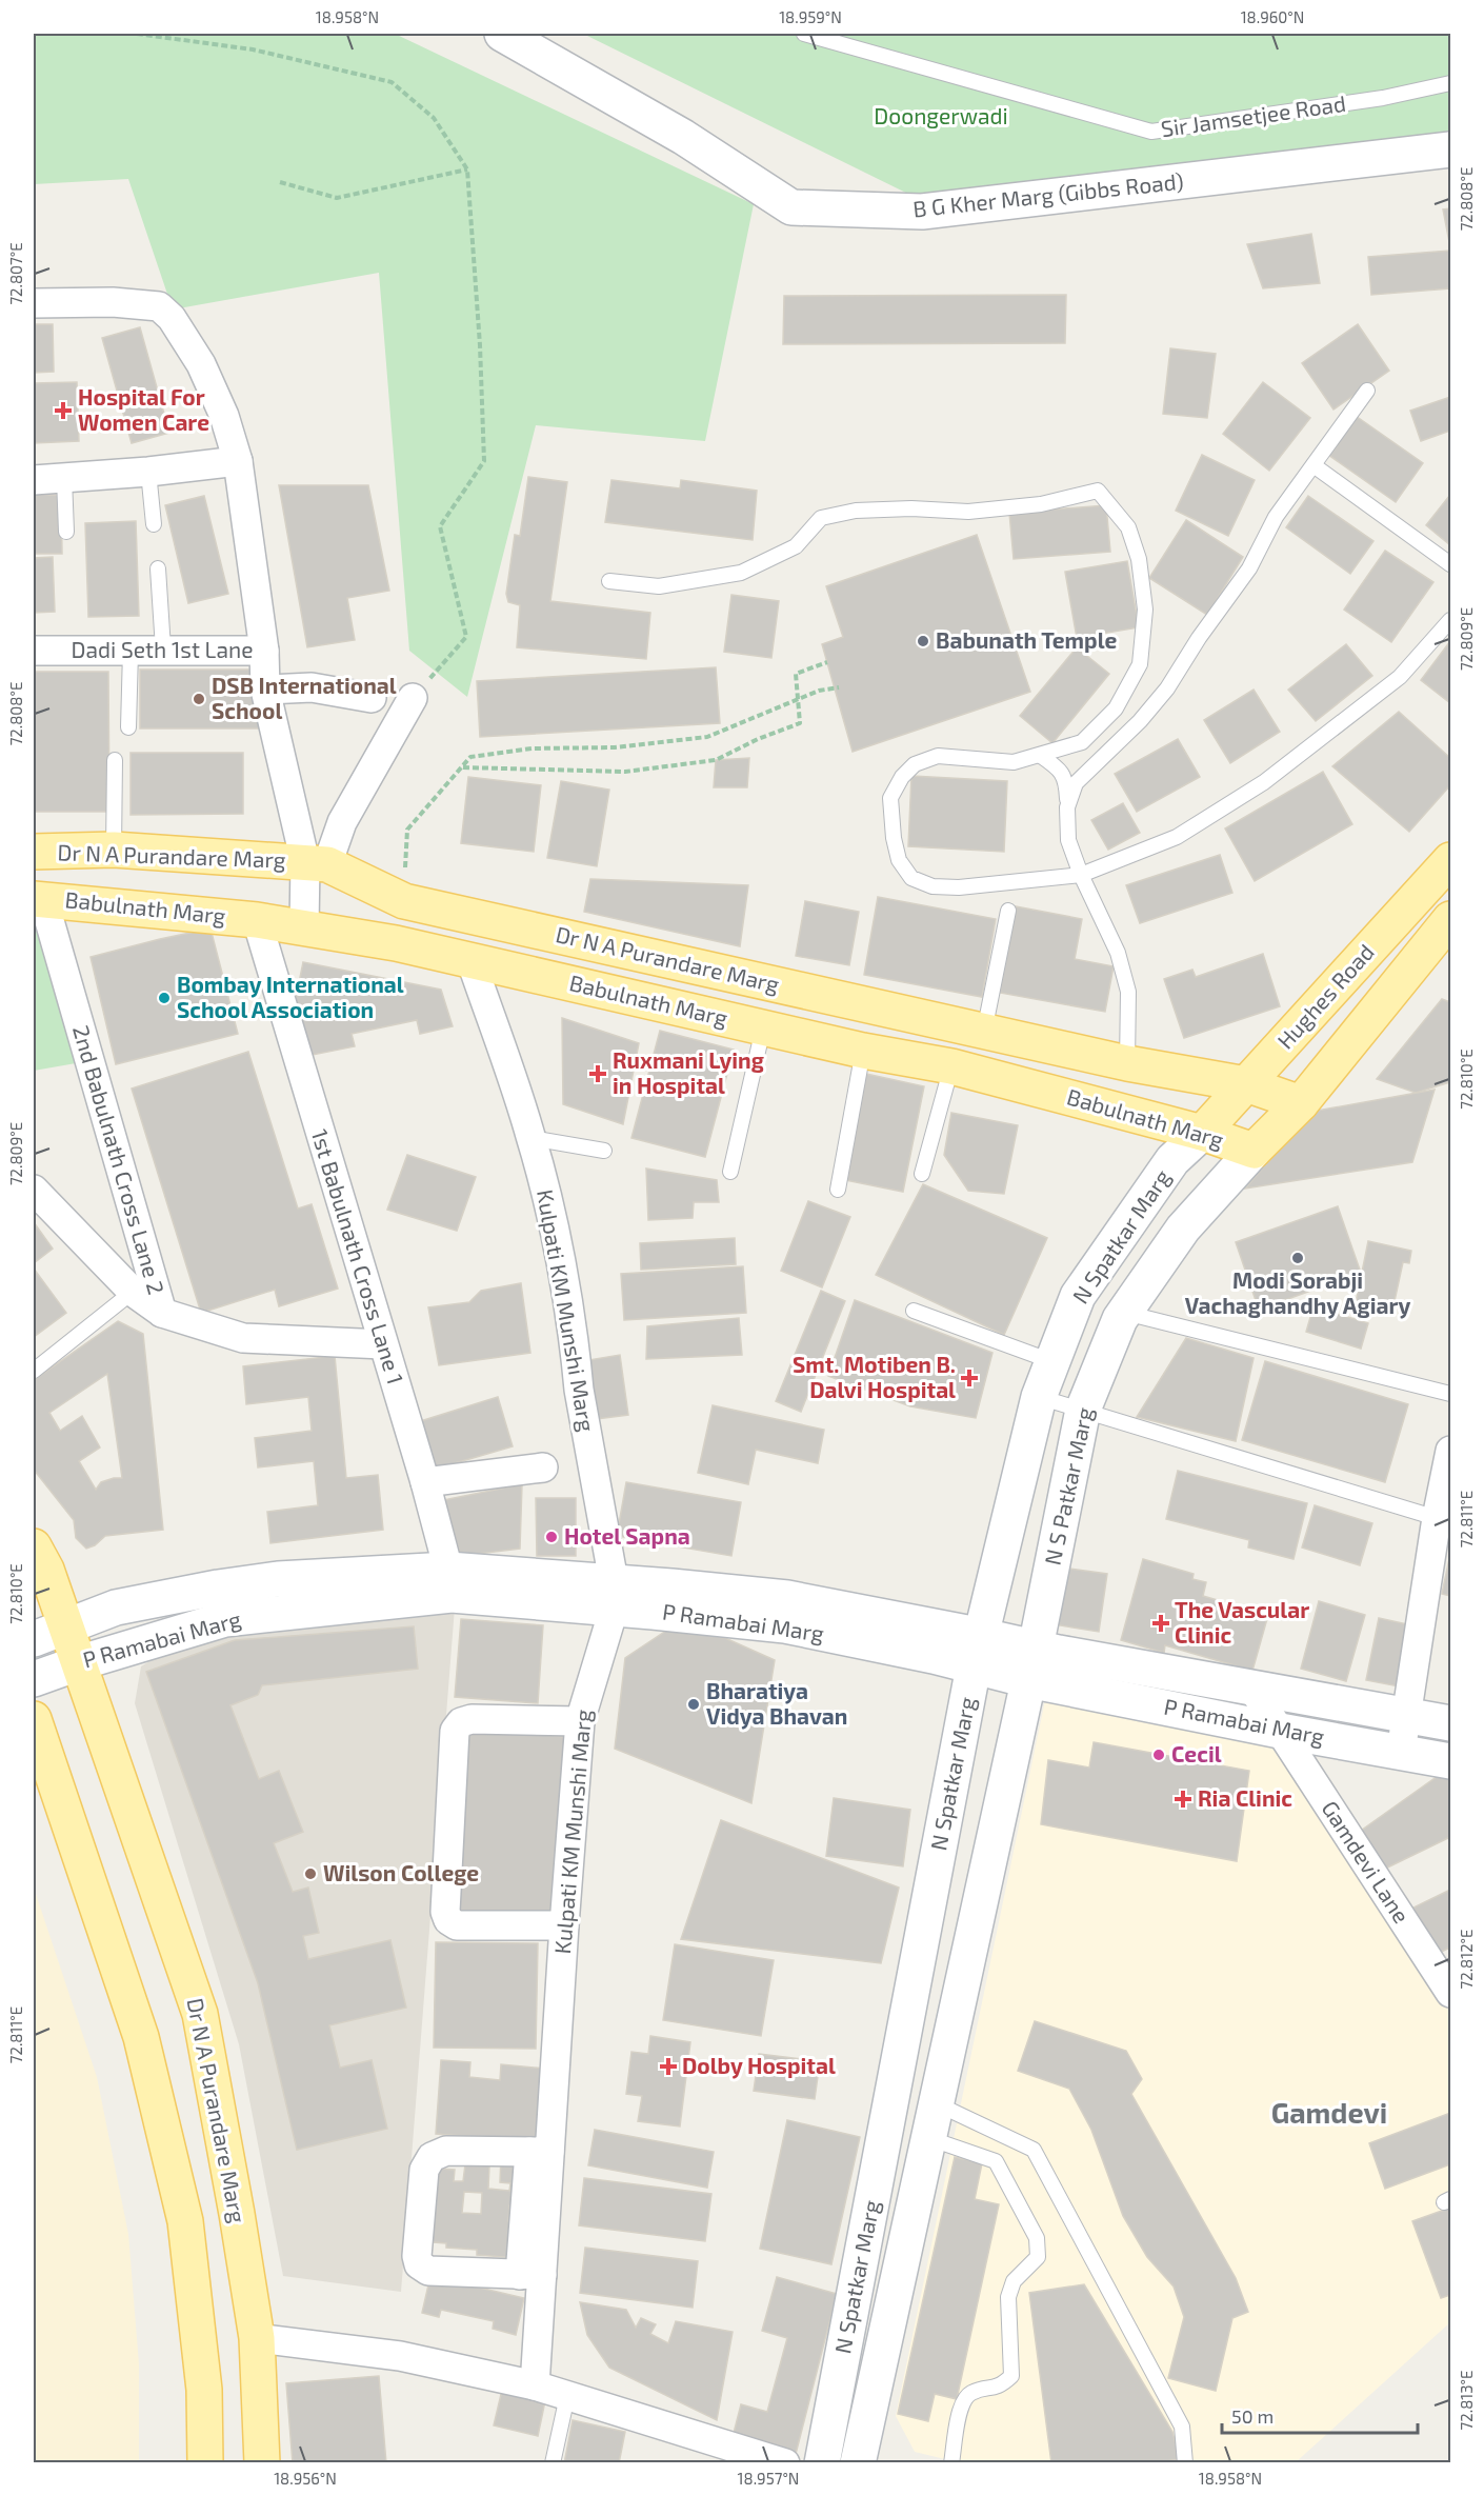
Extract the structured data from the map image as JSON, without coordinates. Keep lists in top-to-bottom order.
{
  "streets": {
    "main road": [
      "B G Kher Marg (Gibbs Road)",
      "Dr N A Purandare Marg",
      "Babulnath Marg",
      "Hughes Road",
      "N Spatkar Marg",
      "N S Patkar Marg",
      "P Ramabai Marg"
    ],
    "street": [
      "Dadi Seth 1st Lane",
      "2nd Babulnath Cross Lane 2",
      "1st Babulnath Cross Lane 1",
      "Kulpati KM Munshi Marg",
      "Gamdevi Lane"
    ],
    "lane": ["Sir Jamsetjee Road"]
  },
  "crossings": [
    ["Dadi Seth 1st Lane", "Dr N A Purandare Marg"],
    ["Dr N A Purandare Marg", "Hughes Road"],
    ["Dr N A Purandare Marg", "P Ramabai Marg"],
    ["Babulnath Marg", "Hughes Road"],
    ["Babulnath Marg", "2nd Babulnath Cross Lane 2"],
    ["Babulnath Marg", "N Spatkar Marg"],
    ["Babulnath Marg", "1st Babulnath Cross Lane 1"],
    ["Babulnath Marg", "Kulpati KM Munshi Marg"],
    ["Babulnath Marg", "N S Patkar Marg"],
    ["Hughes Road", "N Spatkar Marg"],
    ["2nd Babulnath Cross Lane 2", "1st Babulnath Cross Lane 1"],
    ["N Spatkar Marg", "N S Patkar Marg"],
    ["N Spatkar Marg", "P Ramabai Marg"],
    ["1st Babulnath Cross Lane 1", "P Ramabai Marg"],
    ["Kulpati KM Munshi Marg", "P Ramabai Marg"],
    ["N S Patkar Marg", "P Ramabai Marg"],
    ["P Ramabai Marg", "Gamdevi Lane"]
  ],
  "districts": ["Gamdevi"],
  "parks": ["Doongerwadi"],
  "places": {
    "health": [
      "Hospital For Women Care",
      "Ruxmani Lying in Hospital",
      "Smt. Motiben B. Dalvi Hospital",
      "The Vascular Clinic",
      "Ria Clinic",
      "Dolby Hospital"
    ],
    "other": [
      "Babunath Temple",
      "DSB International School",
      "Bombay International School Association",
      "Modi Sorabji Vachaghandhy Agiary",
      "Hotel Sapna",
      "Bharatiya Vidya Bhavan",
      "Cecil",
      "Wilson College"
    ]
  },
  "scale_bar": "50 m",
  "coordinates": [
    "18.958°N",
    "18.959°N",
    "18.960°N",
    "72.808°E",
    "72.807°E",
    "72.809°E",
    "72.810°E",
    "72.811°E",
    "72.812°E",
    "72.813°E",
    "18.956°N",
    "18.957°N"
  ]
}
